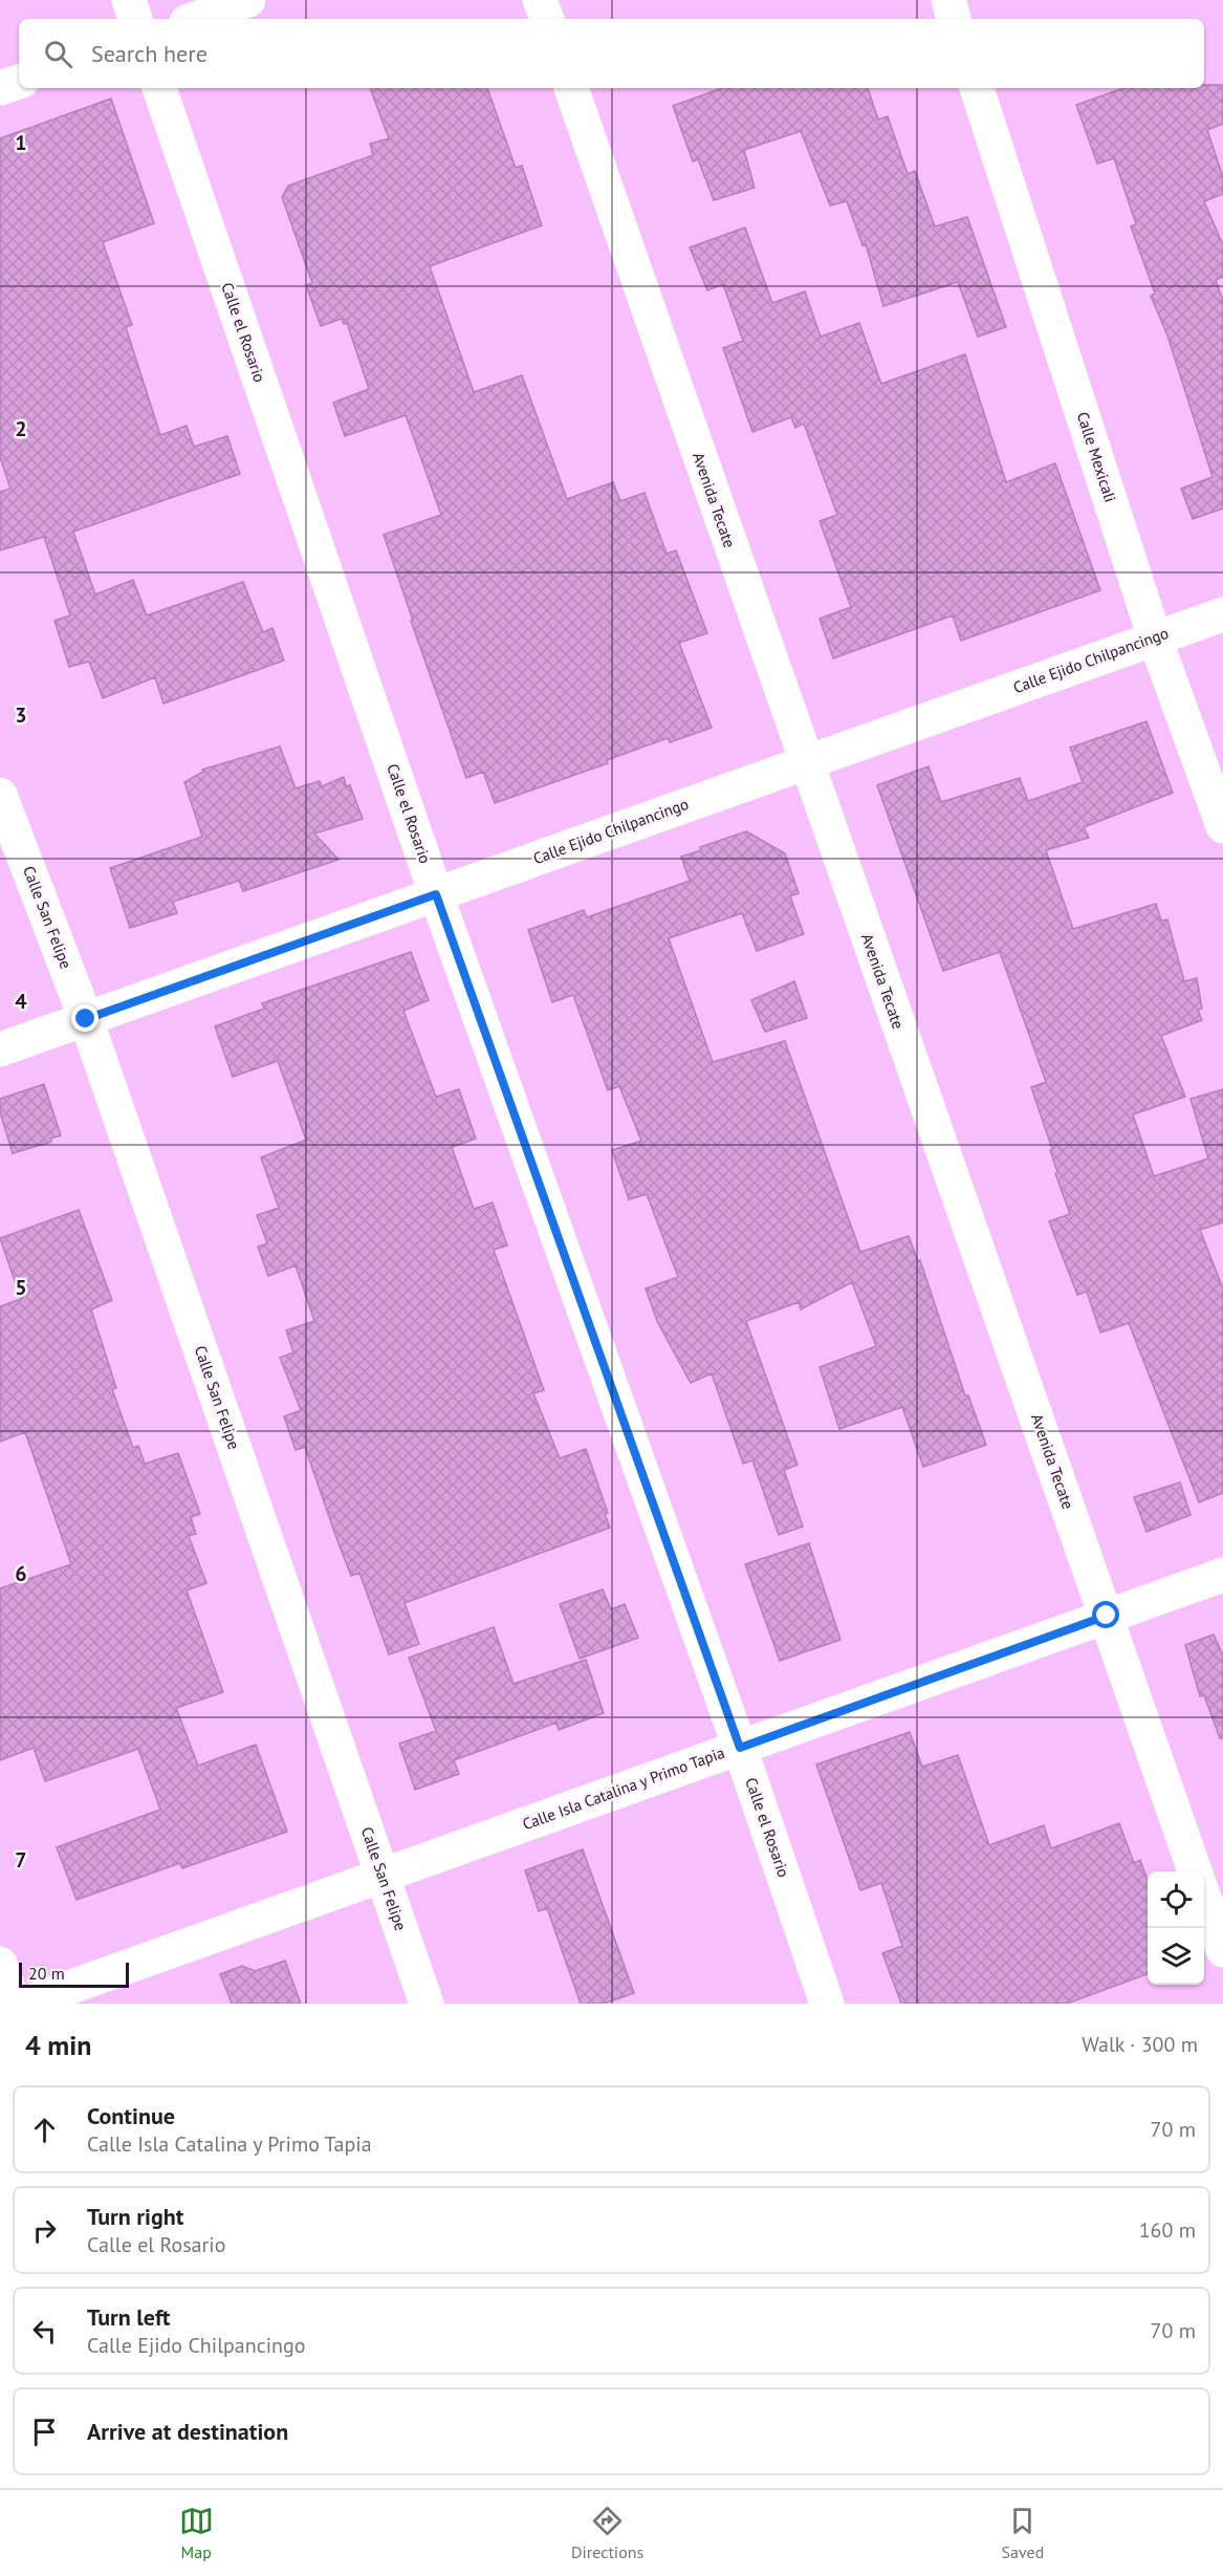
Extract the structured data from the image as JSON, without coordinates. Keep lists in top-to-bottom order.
{
  "streets": {
    "street": [
      "Calle el Rosario",
      "Calle Mexicali",
      "Avenida Tecate",
      "Calle Ejido Chilpancingo",
      "Calle San Felipe",
      "Calle Isla Catalina y Primo Tapia"
    ]
  },
  "crossings": [
    ["Calle el Rosario", "Calle Ejido Chilpancingo"],
    ["Calle el Rosario", "Calle Isla Catalina y Primo Tapia"],
    ["Calle Mexicali", "Calle Ejido Chilpancingo"],
    ["Avenida Tecate", "Calle Ejido Chilpancingo"],
    ["Avenida Tecate", "Calle Isla Catalina y Primo Tapia"],
    ["Calle Ejido Chilpancingo", "Calle San Felipe"],
    ["Calle San Felipe", "Calle Isla Catalina y Primo Tapia"]
  ],
  "scale_bar": "20 m",
  "page": {
    "search": "Search here",
    "scale": "20 m",
    "heading": ["4 min", "Walk · 300 m"],
    "list": [
      ["Continue", "Calle Isla Catalina y Primo Tapia", "70 m"],
      ["Turn right", "Calle el Rosario", "160 m"],
      ["Turn left", "Calle Ejido Chilpancingo", "70 m"],
      "Arrive at destination"
    ],
    "nav": ["Map", "Directions", "Saved"]
  },
  "grid": {
    "rows": [
      "1",
      "2",
      "3",
      "4",
      "5",
      "6",
      "7"
    ]
  }
}
